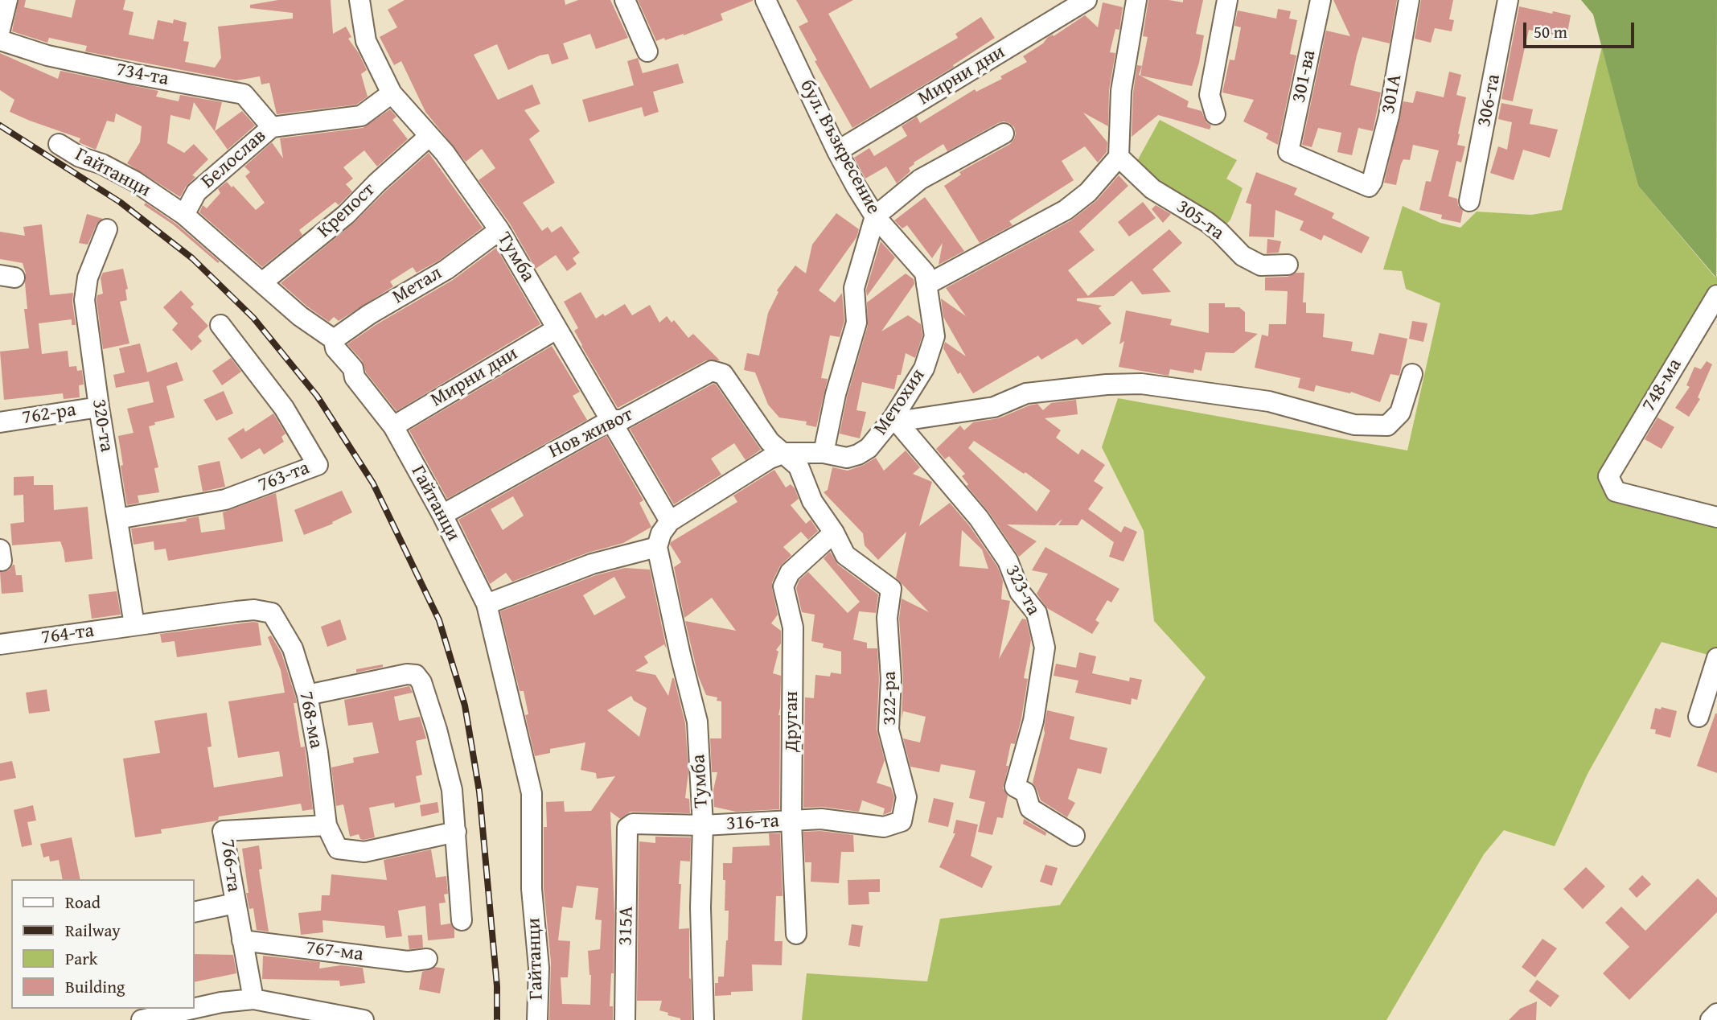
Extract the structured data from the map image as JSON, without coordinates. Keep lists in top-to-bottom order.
{
  "streets": {
    "street": [
      "734-та",
      "Мирни дни",
      "301-ва",
      "301А",
      "306-та",
      "бул. Възкресение",
      "Белослав",
      "Гайтанци",
      "Крепост",
      "305-та",
      "Тумба",
      "Метал",
      "748-ма",
      "Метохия",
      "762-ра",
      "320-та",
      "Нов живот",
      "763-та",
      "323-та",
      "764-та",
      "322-ра",
      "768-ма",
      "Друган",
      "316-та",
      "766-та",
      "315А",
      "767-ма"
    ]
  },
  "crossings": [
    ["734-та", "Белослав"],
    ["Мирни дни", "бул. Възкресение"],
    ["Мирни дни", "Гайтанци"],
    ["Мирни дни", "Тумба"],
    ["301-ва", "301А"],
    ["бул. Възкресение", "Метохия"],
    ["Белослав", "Гайтанци"],
    ["Белослав", "Тумба"],
    ["Гайтанци", "Крепост"],
    ["Гайтанци", "Метал"],
    ["Гайтанци", "Нов живот"],
    ["Крепост", "Тумба"],
    ["Тумба", "Метал"],
    ["Тумба", "Метохия"],
    ["Тумба", "Нов живот"],
    ["Тумба", "316-та"],
    ["Метохия", "Нов живот"],
    ["Метохия", "323-та"],
    ["762-ра", "320-та"],
    ["320-та", "763-та"],
    ["320-та", "764-та"],
    ["320-та", "768-ма"],
    ["764-та", "768-ма"],
    ["322-ра", "Друган"],
    ["322-ра", "316-та"],
    ["768-ма", "766-та"],
    ["Друган", "316-та"],
    ["316-та", "315А"],
    ["766-та", "767-ма"]
  ],
  "legend": [
    "Road",
    "Railway",
    "Park",
    "Building"
  ],
  "scale_bar": "50 m"
}
